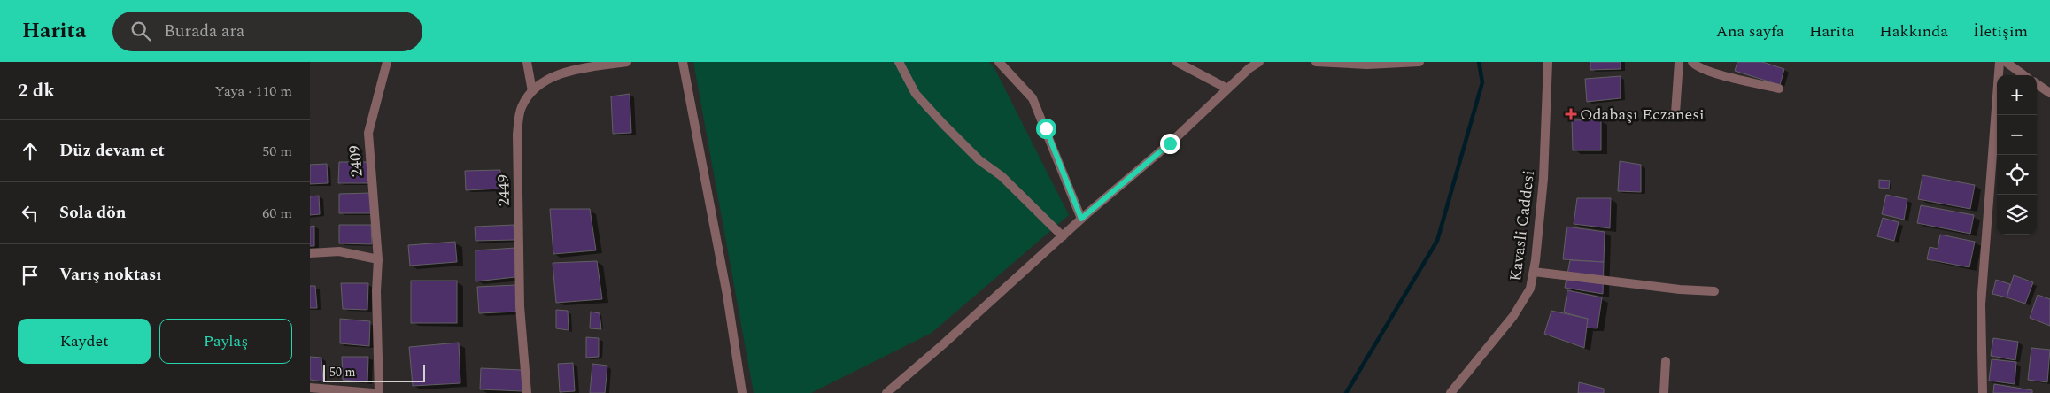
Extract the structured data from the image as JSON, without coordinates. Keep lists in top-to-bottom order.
{
  "streets": {
    "street": ["2409", "2449", "Kavasli Caddesi"]
  },
  "places": {
    "health": ["Odabaşı Eczanesi"]
  },
  "scale_bar": "50 m",
  "page": {
    "header": "Harita",
    "search": "Burada ara",
    "nav": [
      "Ana sayfa",
      "Harita",
      "Hakkında",
      "İletişim"
    ],
    "heading": ["2 dk", "Yaya · 110 m"],
    "map_buttons": ["+", "−"],
    "list": [
      ["Düz devam et", "50 m"],
      ["Sola dön", "60 m"],
      "Varış noktası"
    ],
    "buttons": ["Kaydet", "Paylaş"],
    "scale": "50 m"
  }
}
